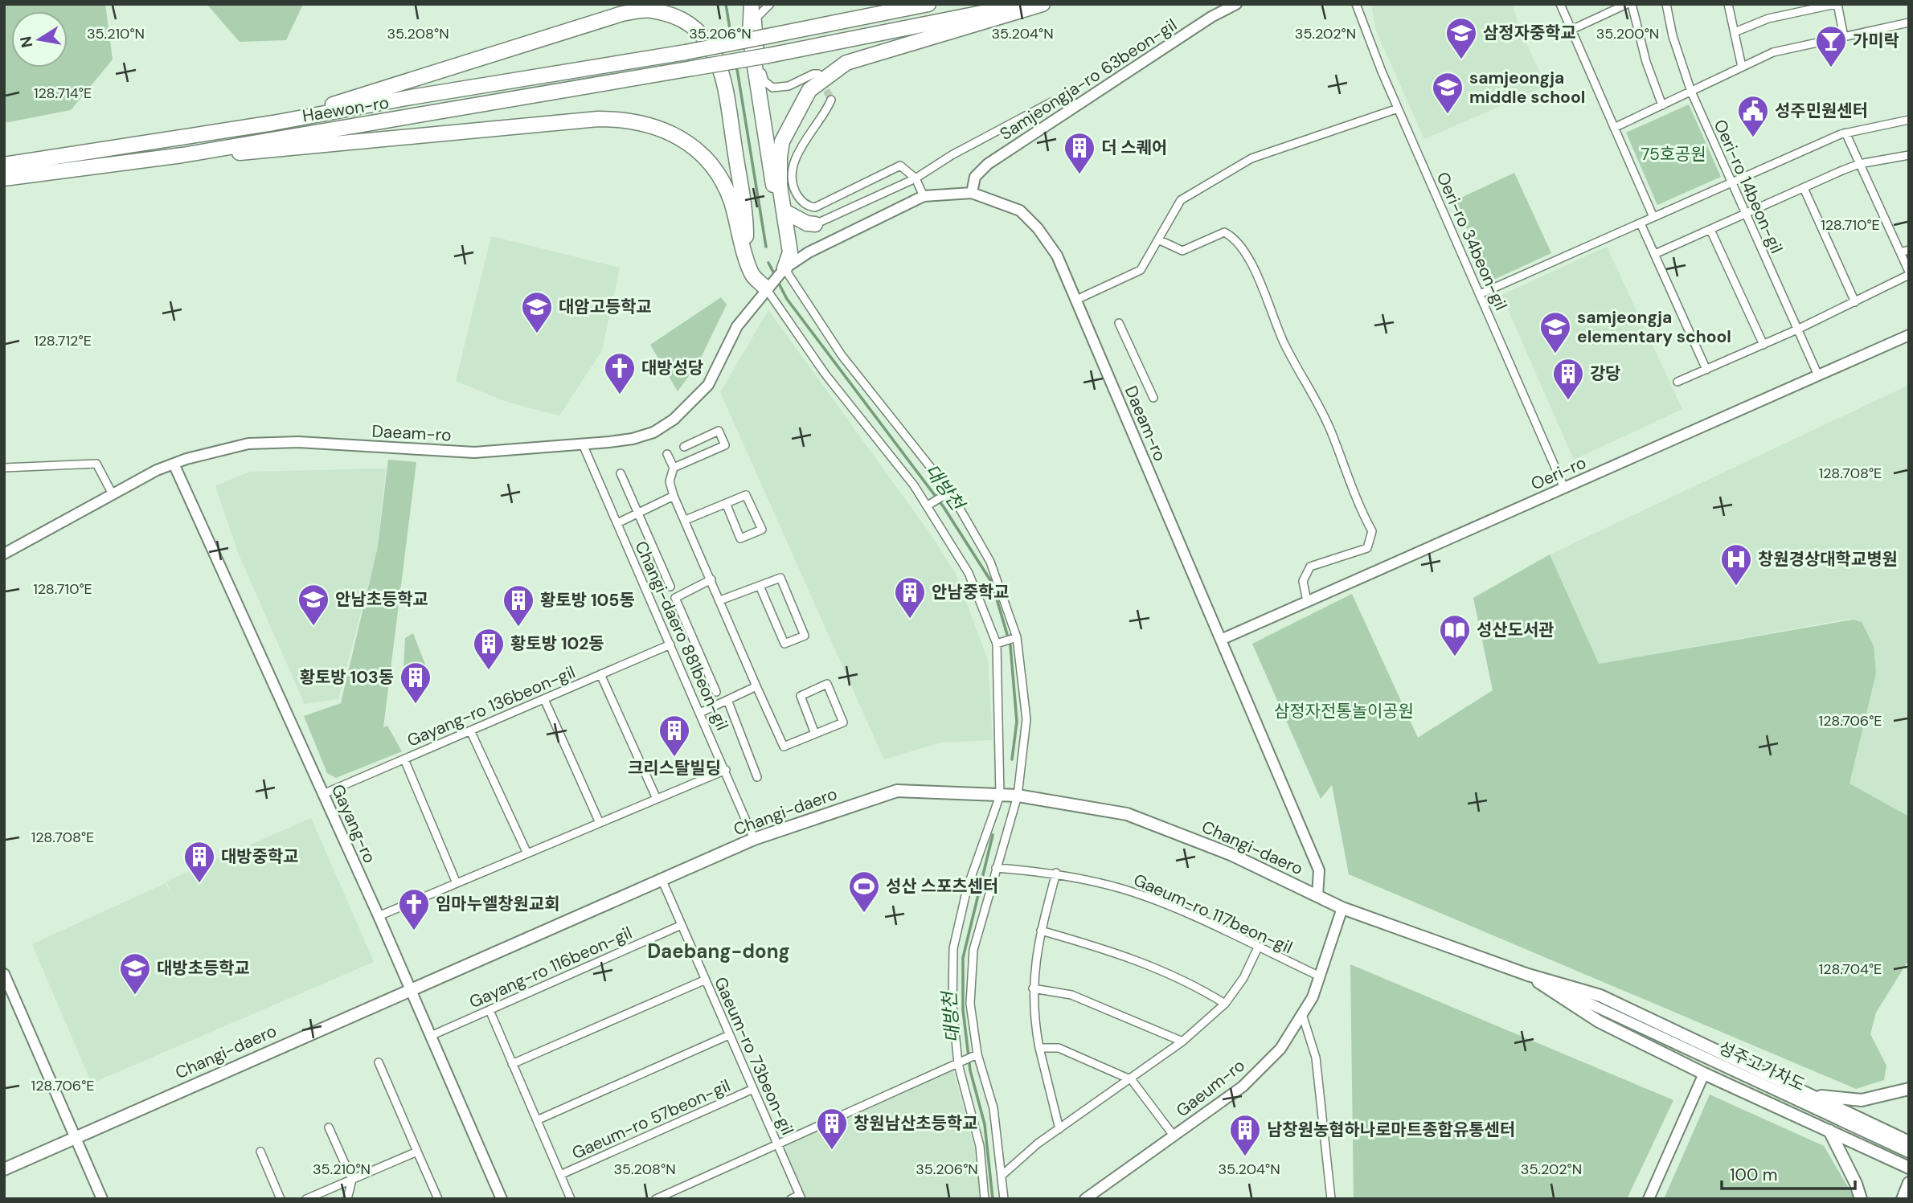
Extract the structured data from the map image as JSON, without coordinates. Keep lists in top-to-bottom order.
{
  "streets": {
    "highway": ["Haewon-ro"],
    "main road": ["Changi-daero"],
    "street": [
      "Samjeongja-ro 63beon-gil",
      "Oeri-ro 14beon-gil",
      "Oeri-ro 34beon-gil",
      "Daeam-ro",
      "Oeri-ro",
      "Changi-daero 881beon-gil",
      "Gayang-ro 136beon-gil",
      "Gayang-ro",
      "Gaeum-ro 117beon-gil",
      "Gayang-ro 116beon-gil",
      "Gaeum-ro 73beon-gil",
      "성주고가차도",
      "Gaeum-ro",
      "Gaeum-ro 57beon-gil"
    ]
  },
  "crossings": [
    ["Samjeongja-ro 63beon-gil", "Daeam-ro"],
    ["Oeri-ro 14beon-gil", "Oeri-ro"],
    ["Oeri-ro 34beon-gil", "Oeri-ro"],
    ["Daeam-ro", "Oeri-ro"],
    ["Daeam-ro", "Changi-daero 881beon-gil"],
    ["Daeam-ro", "Changi-daero"],
    ["Daeam-ro", "Gayang-ro"],
    ["Changi-daero 881beon-gil", "Gayang-ro 136beon-gil"],
    ["Changi-daero 881beon-gil", "Changi-daero"],
    ["Gayang-ro 136beon-gil", "Gayang-ro"],
    ["Changi-daero", "Gayang-ro"],
    ["Changi-daero", "Gaeum-ro 73beon-gil"],
    ["Changi-daero", "성주고가차도"],
    ["Changi-daero", "Gaeum-ro"],
    ["Gayang-ro", "Gayang-ro 116beon-gil"],
    ["Gaeum-ro 117beon-gil", "Gaeum-ro"],
    ["Gayang-ro 116beon-gil", "Gaeum-ro 73beon-gil"],
    ["Gayang-ro 116beon-gil", "Gaeum-ro 57beon-gil"],
    ["Gaeum-ro 73beon-gil", "Gaeum-ro 57beon-gil"]
  ],
  "districts": ["Daebang-dong"],
  "water": ["대방천"],
  "parks": ["75호공원", "삼정자전통놀이공원"],
  "places": {
    "school or university": [
      "삼정자중학교",
      "samjeongja middle school",
      "대암고등학교",
      "samjeongja elementary school",
      "안남초등학교",
      "대방초등학교"
    ],
    "bar": ["가미락"],
    "public building": ["성주민원센터"],
    "building": [
      "더 스퀘어",
      "강당",
      "안남중학교",
      "황토방 105동",
      "황토방 102동",
      "황토방 103동",
      "크리스탈빌딩",
      "대방중학교",
      "창원남산초등학교",
      "남창원농협하나로마트종합유통센터"
    ],
    "church": ["대방성당", "임마누엘창원교회"],
    "hospital": ["창원경상대학교병원"],
    "library": ["성산도서관"],
    "sports": ["성산 스포츠센터"]
  },
  "scale_bar": "100 m",
  "north": "left",
  "coordinates": [
    "35.210°N",
    "35.208°N",
    "35.206°N",
    "35.204°N",
    "35.202°N",
    "35.200°N",
    "128.714°E",
    "128.710°E",
    "128.712°E",
    "128.708°E",
    "128.706°E",
    "128.704°E"
  ]
}
